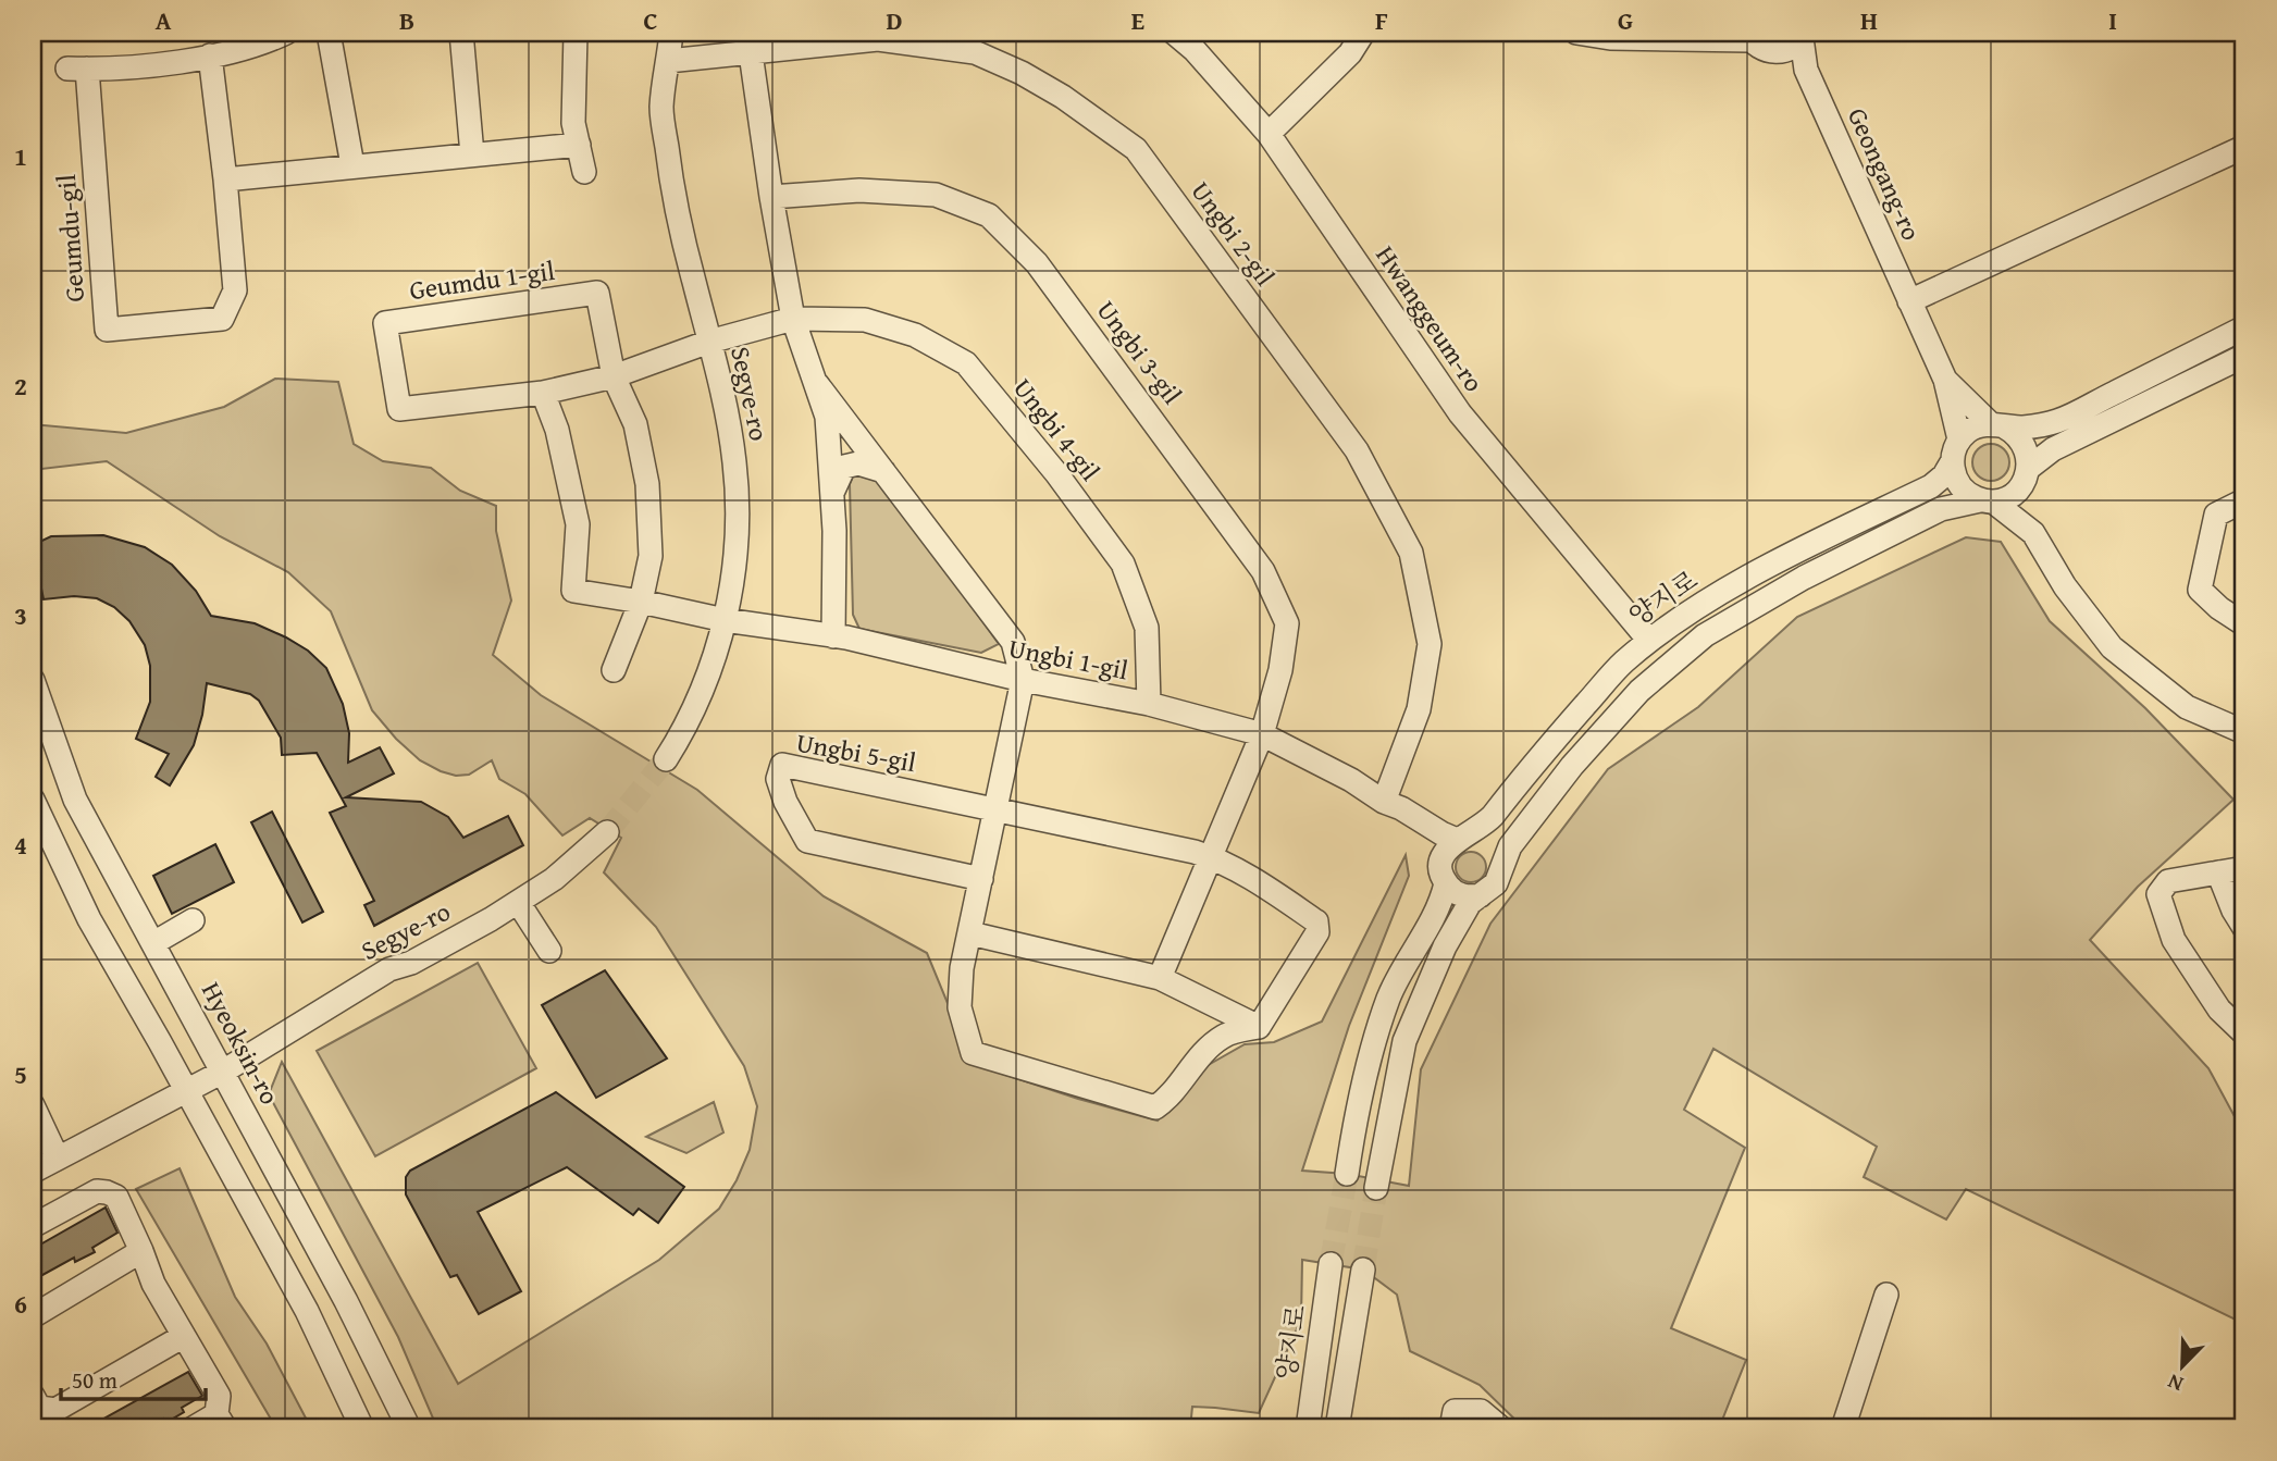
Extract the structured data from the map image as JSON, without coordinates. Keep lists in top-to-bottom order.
{
  "streets": {
    "street": [
      "Geongang-ro",
      "Ungbi 2-gil",
      "Geumdu-gil",
      "Geumdu 1-gil",
      "Hwanggeum-ro",
      "Ungbi 3-gil",
      "Segye-ro",
      "Ungbi 4-gil",
      "양지로",
      "Ungbi 1-gil",
      "Ungbi 5-gil",
      "Hyeoksin-ro"
    ]
  },
  "crossings": [
    ["Ungbi 2-gil", "Segye-ro"],
    ["Ungbi 2-gil", "Ungbi 1-gil"],
    ["Geumdu 1-gil", "Segye-ro"],
    ["Geumdu 1-gil", "Ungbi 4-gil"],
    ["Ungbi 3-gil", "Ungbi 1-gil"],
    ["Segye-ro", "Ungbi 4-gil"],
    ["Segye-ro", "Ungbi 1-gil"],
    ["Segye-ro", "Hyeoksin-ro"],
    ["Ungbi 4-gil", "Ungbi 1-gil"],
    ["양지로", "Ungbi 1-gil"]
  ],
  "scale_bar": "50 m",
  "north": "bottom left",
  "grid": {
    "columns": [
      "A",
      "B",
      "C",
      "D",
      "E",
      "F",
      "G",
      "H",
      "I"
    ],
    "rows": [
      "1",
      "2",
      "3",
      "4",
      "5",
      "6"
    ]
  }
}
